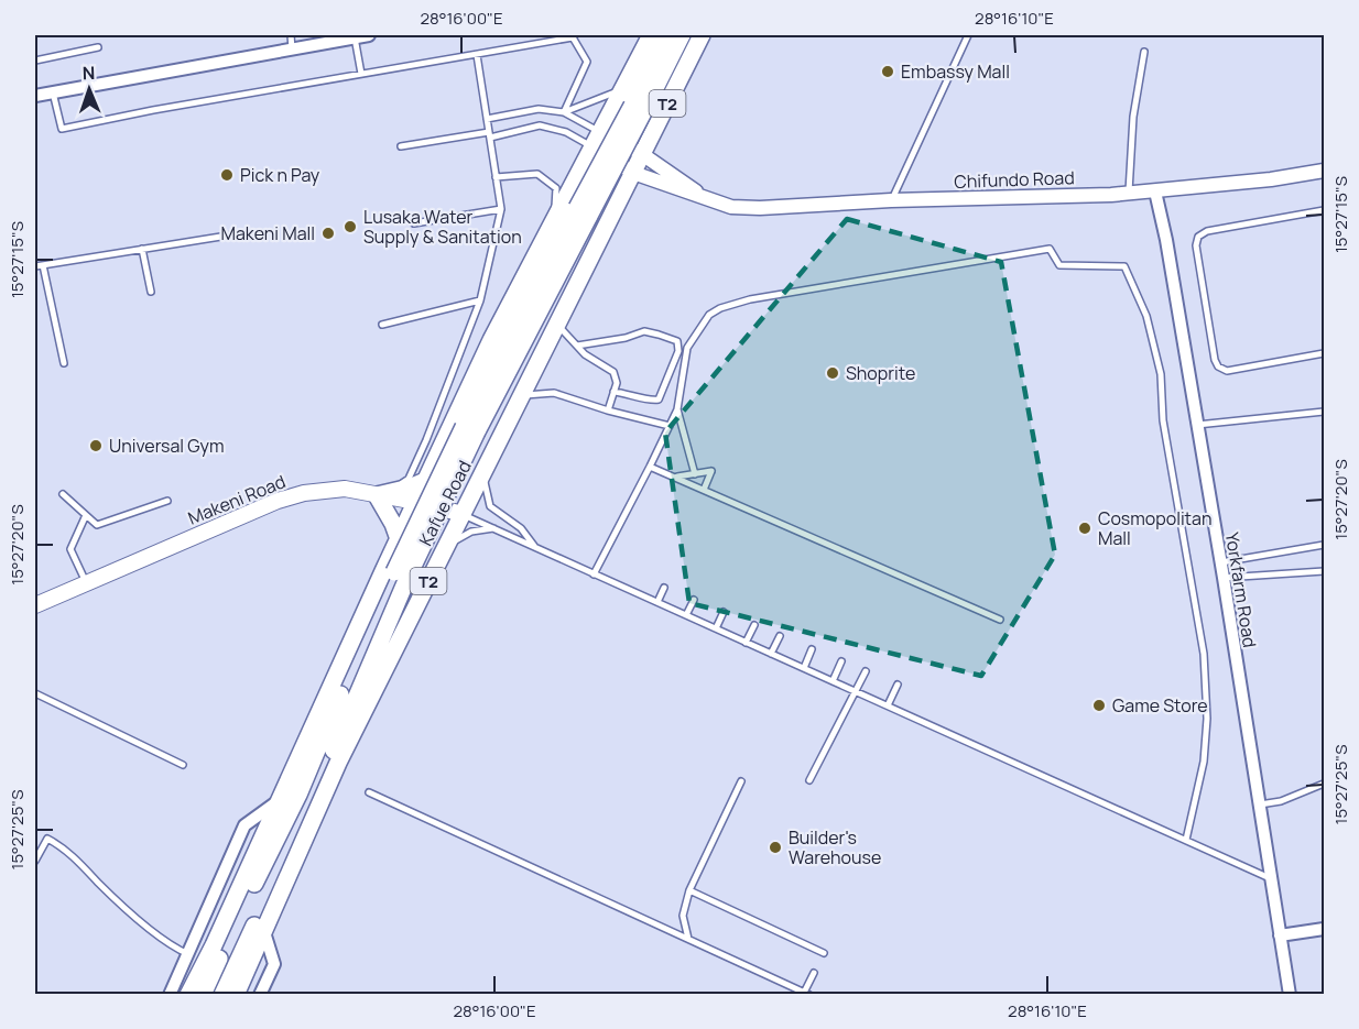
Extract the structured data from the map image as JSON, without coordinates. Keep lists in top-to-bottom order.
{
  "streets": {
    "main road": ["T2", "Makeni Road", "Kafue Road"],
    "street": ["Chifundo Road", "Yorkfarm Road"]
  },
  "crossings": [
    ["Chifundo Road", "Kafue Road"],
    ["Chifundo Road", "Yorkfarm Road"],
    ["Makeni Road", "Kafue Road"]
  ],
  "places": [
    "Embassy Mall",
    "Pick n Pay",
    "Lusaka Water Supply & Sanitation",
    "Makeni Mall",
    "Shoprite",
    "Universal Gym",
    "Cosmopolitan Mall",
    "Game Store",
    "Builder's Warehouse"
  ],
  "north": "top",
  "coordinates": [
    "28°16'00\"E",
    "28°16'10\"E",
    "15°27'15\"S",
    "15°27'20\"S",
    "15°27'25\"S"
  ]
}
